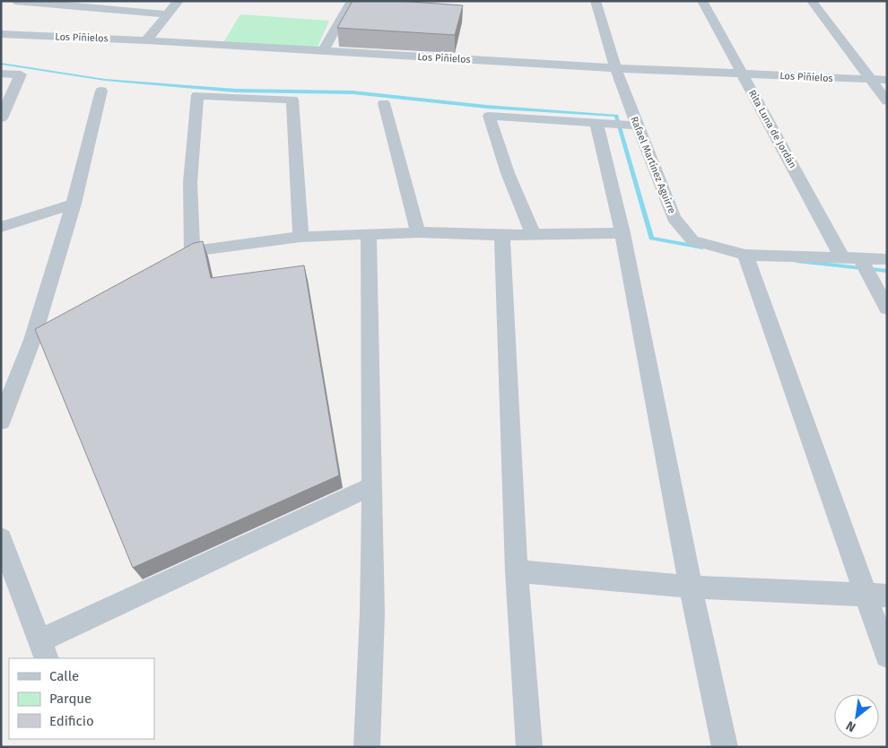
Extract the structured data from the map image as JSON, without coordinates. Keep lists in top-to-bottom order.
{
  "streets": {
    "street": ["Los Piñielos", "Rita Luna de Jordán", "Rafael Martínez Aguirre"]
  },
  "crossings": [
    ["Los Piñielos", "Rita Luna de Jordán"],
    ["Los Piñielos", "Rafael Martínez Aguirre"],
    ["Rita Luna de Jordán", "Rafael Martínez Aguirre"]
  ],
  "legend": ["Calle", "Parque", "Edificio"],
  "north": "bottom left"
}
